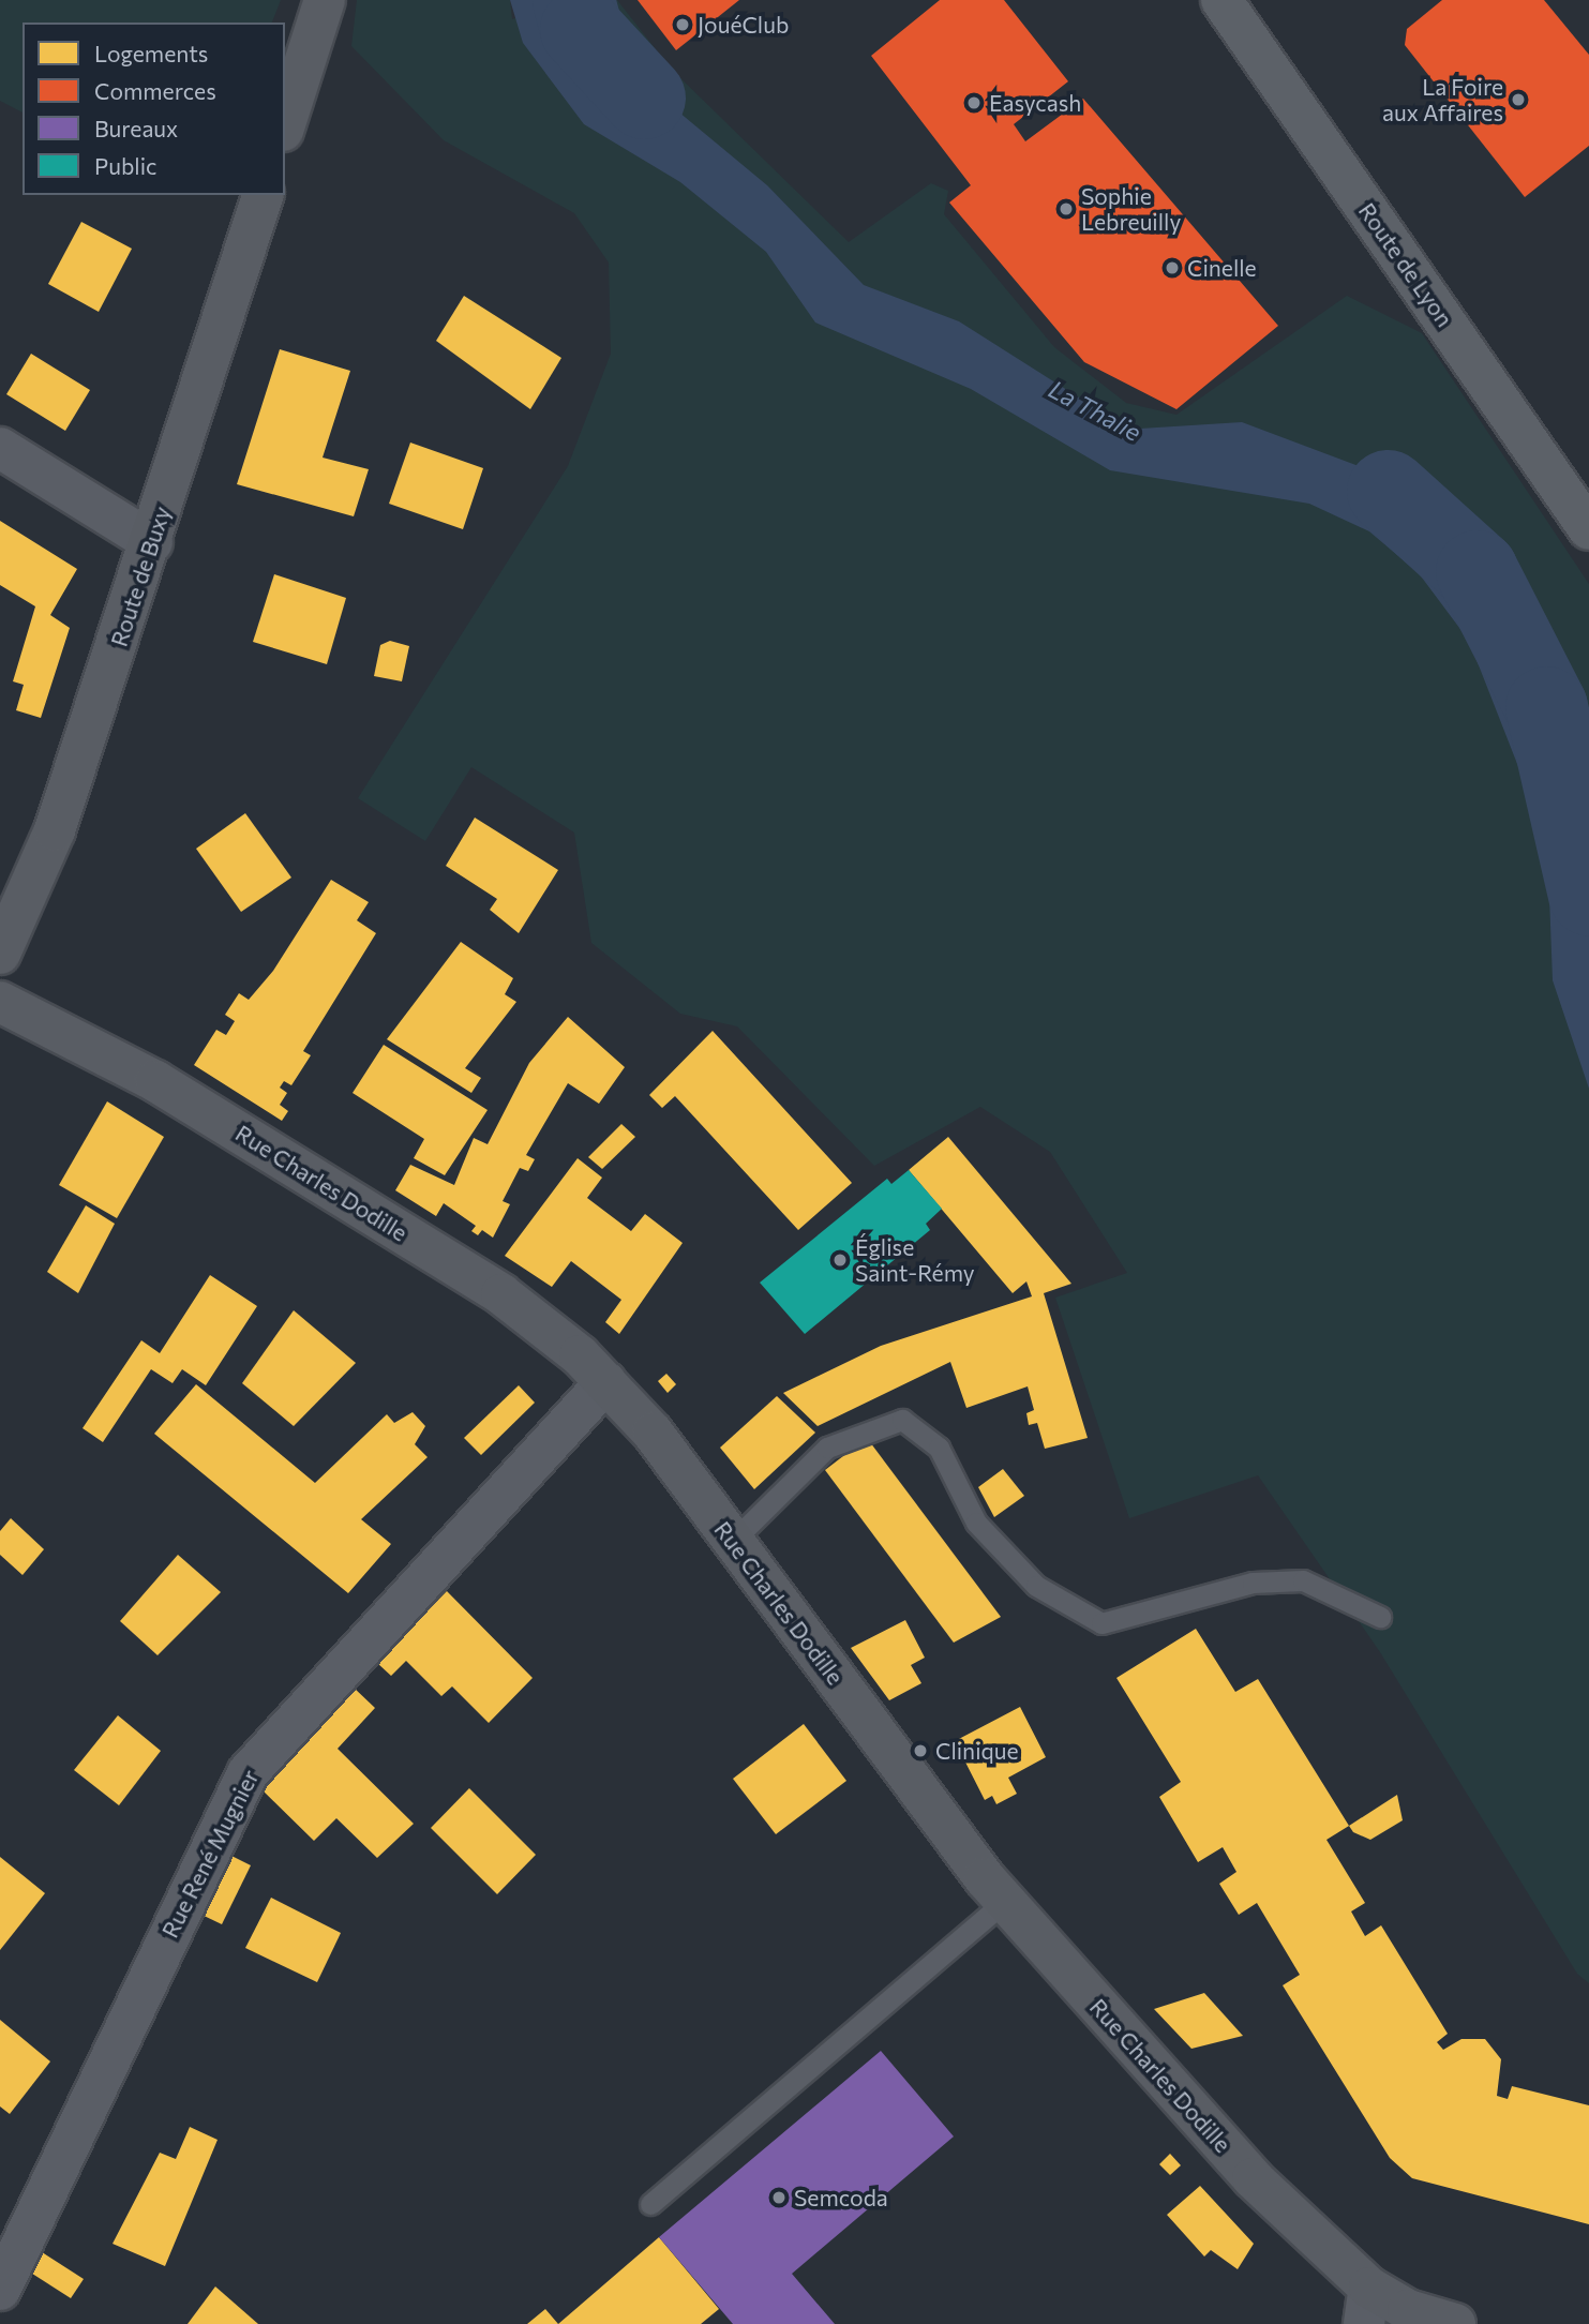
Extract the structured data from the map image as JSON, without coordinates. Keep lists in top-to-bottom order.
{
  "streets": {
    "main road": ["Route de Lyon", "Route de Buxy", "Rue Charles Dodille"],
    "street": ["Rue René Mugnier"]
  },
  "crossings": [
    ["Rue Charles Dodille", "Rue René Mugnier"]
  ],
  "water": ["La Thalie"],
  "places": [
    "JouéClub",
    "La Foire aux Affaires",
    "Easycash",
    "Sophie Lebreuilly",
    "Cinelle",
    "Église Saint-Rémy",
    "Clinique",
    "Semcoda"
  ],
  "legend": [
    "Logements",
    "Commerces",
    "Bureaux",
    "Public"
  ]
}
